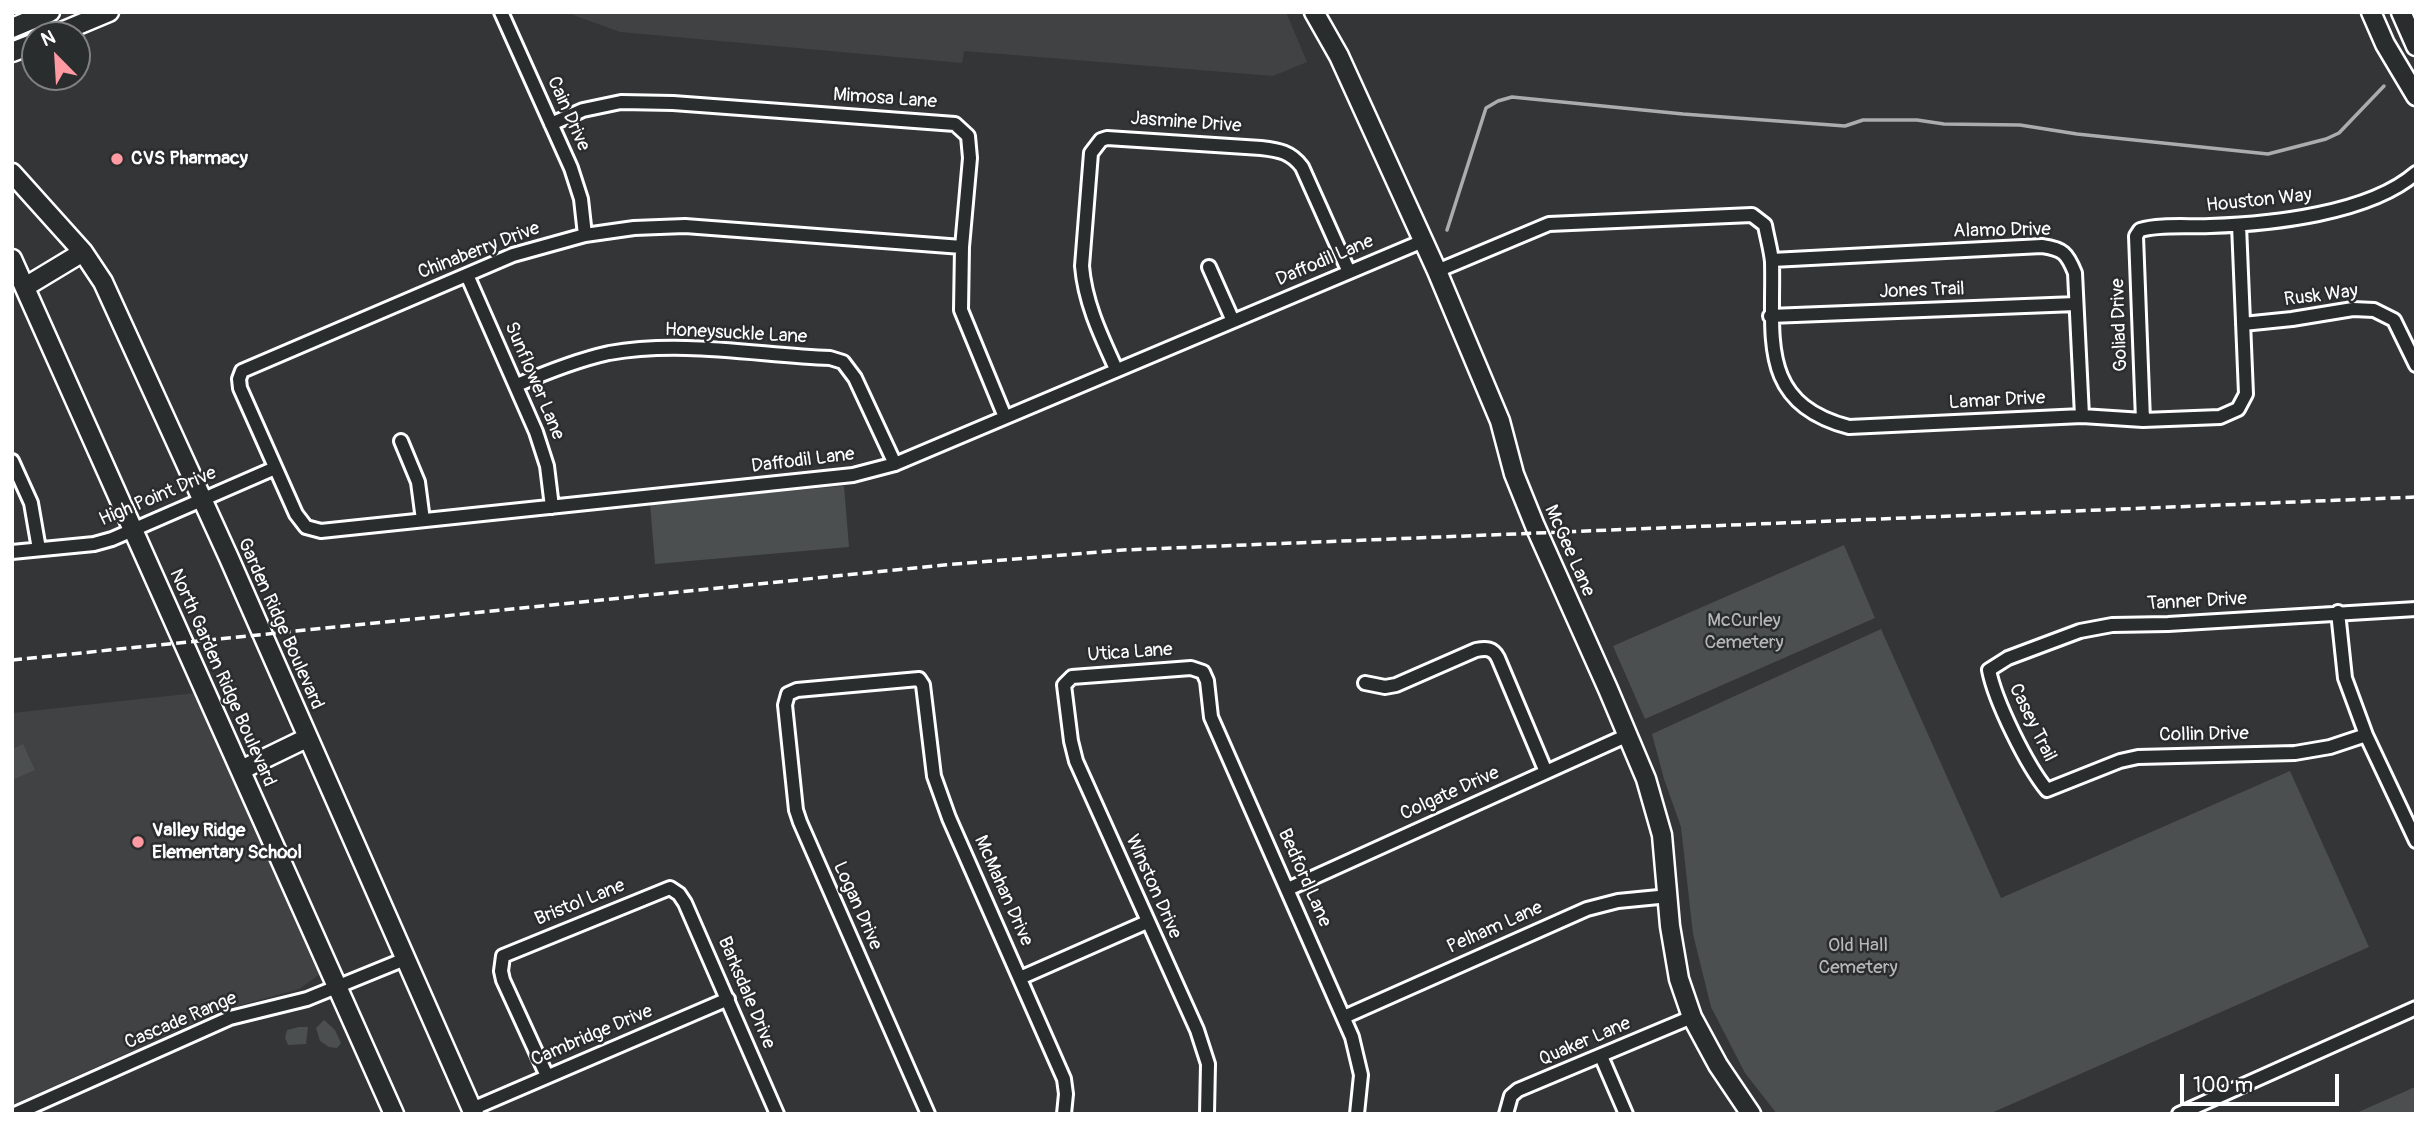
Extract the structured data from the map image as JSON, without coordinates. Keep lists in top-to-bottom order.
{
  "streets": {
    "main road": ["McGee Lane", "Garden Ridge Boulevard", "North Garden Ridge Boulevard"],
    "street": [
      "Mimosa Lane",
      "Cain Drive",
      "Jasmine Drive",
      "Houston Way",
      "Alamo Drive",
      "Chinaberry Drive",
      "Daffodil Lane",
      "Jones Trail",
      "Rusk Way",
      "Goliad Drive",
      "Honeysuckle Lane",
      "Sunflower Lane",
      "Lamar Drive",
      "High Point Drive",
      "Tanner Drive",
      "Utica Lane",
      "Casey Trail",
      "Collin Drive",
      "Colgate Drive",
      "Bedford Lane",
      "Winston Drive",
      "McMahan Drive",
      "Bristol Lane",
      "Logan Drive",
      "Pelham Lane",
      "Barksdale Drive",
      "Cascade Range",
      "Cambridge Drive",
      "Quaker Lane"
    ]
  },
  "crossings": [
    ["Mimosa Lane", "Cain Drive"],
    ["Mimosa Lane", "Chinaberry Drive"],
    ["Mimosa Lane", "Daffodil Lane"],
    ["Cain Drive", "Chinaberry Drive"],
    ["Jasmine Drive", "Daffodil Lane"],
    ["Houston Way", "Goliad Drive"],
    ["Houston Way", "Lamar Drive"],
    ["Alamo Drive", "Jones Trail"],
    ["Alamo Drive", "Lamar Drive"],
    ["Chinaberry Drive", "Daffodil Lane"],
    ["Chinaberry Drive", "Sunflower Lane"],
    ["Daffodil Lane", "Honeysuckle Lane"],
    ["Daffodil Lane", "Sunflower Lane"],
    ["Daffodil Lane", "High Point Drive"],
    ["Daffodil Lane", "McGee Lane"],
    ["Jones Trail", "Lamar Drive"],
    ["Rusk Way", "Lamar Drive"],
    ["Goliad Drive", "Lamar Drive"],
    ["Honeysuckle Lane", "Sunflower Lane"],
    ["Lamar Drive", "McGee Lane"],
    ["High Point Drive", "Garden Ridge Boulevard"],
    ["High Point Drive", "North Garden Ridge Boulevard"],
    ["McGee Lane", "Colgate Drive"],
    ["McGee Lane", "Pelham Lane"],
    ["McGee Lane", "Quaker Lane"],
    ["Tanner Drive", "Casey Trail"],
    ["Garden Ridge Boulevard", "Cascade Range"],
    ["Garden Ridge Boulevard", "Cambridge Drive"],
    ["Utica Lane", "Bedford Lane"],
    ["Utica Lane", "Winston Drive"],
    ["North Garden Ridge Boulevard", "Cascade Range"],
    ["Casey Trail", "Collin Drive"],
    ["Colgate Drive", "Bedford Lane"],
    ["Bedford Lane", "Pelham Lane"],
    ["McMahan Drive", "Logan Drive"],
    ["Bristol Lane", "Barksdale Drive"],
    ["Bristol Lane", "Cambridge Drive"],
    ["Barksdale Drive", "Cambridge Drive"]
  ],
  "parks": ["McCurley Cemetery", "Old Hall Cemetery"],
  "places": ["CVS Pharmacy", "Valley Ridge Elementary School"],
  "scale_bar": "100 m",
  "north": "top left"
}
